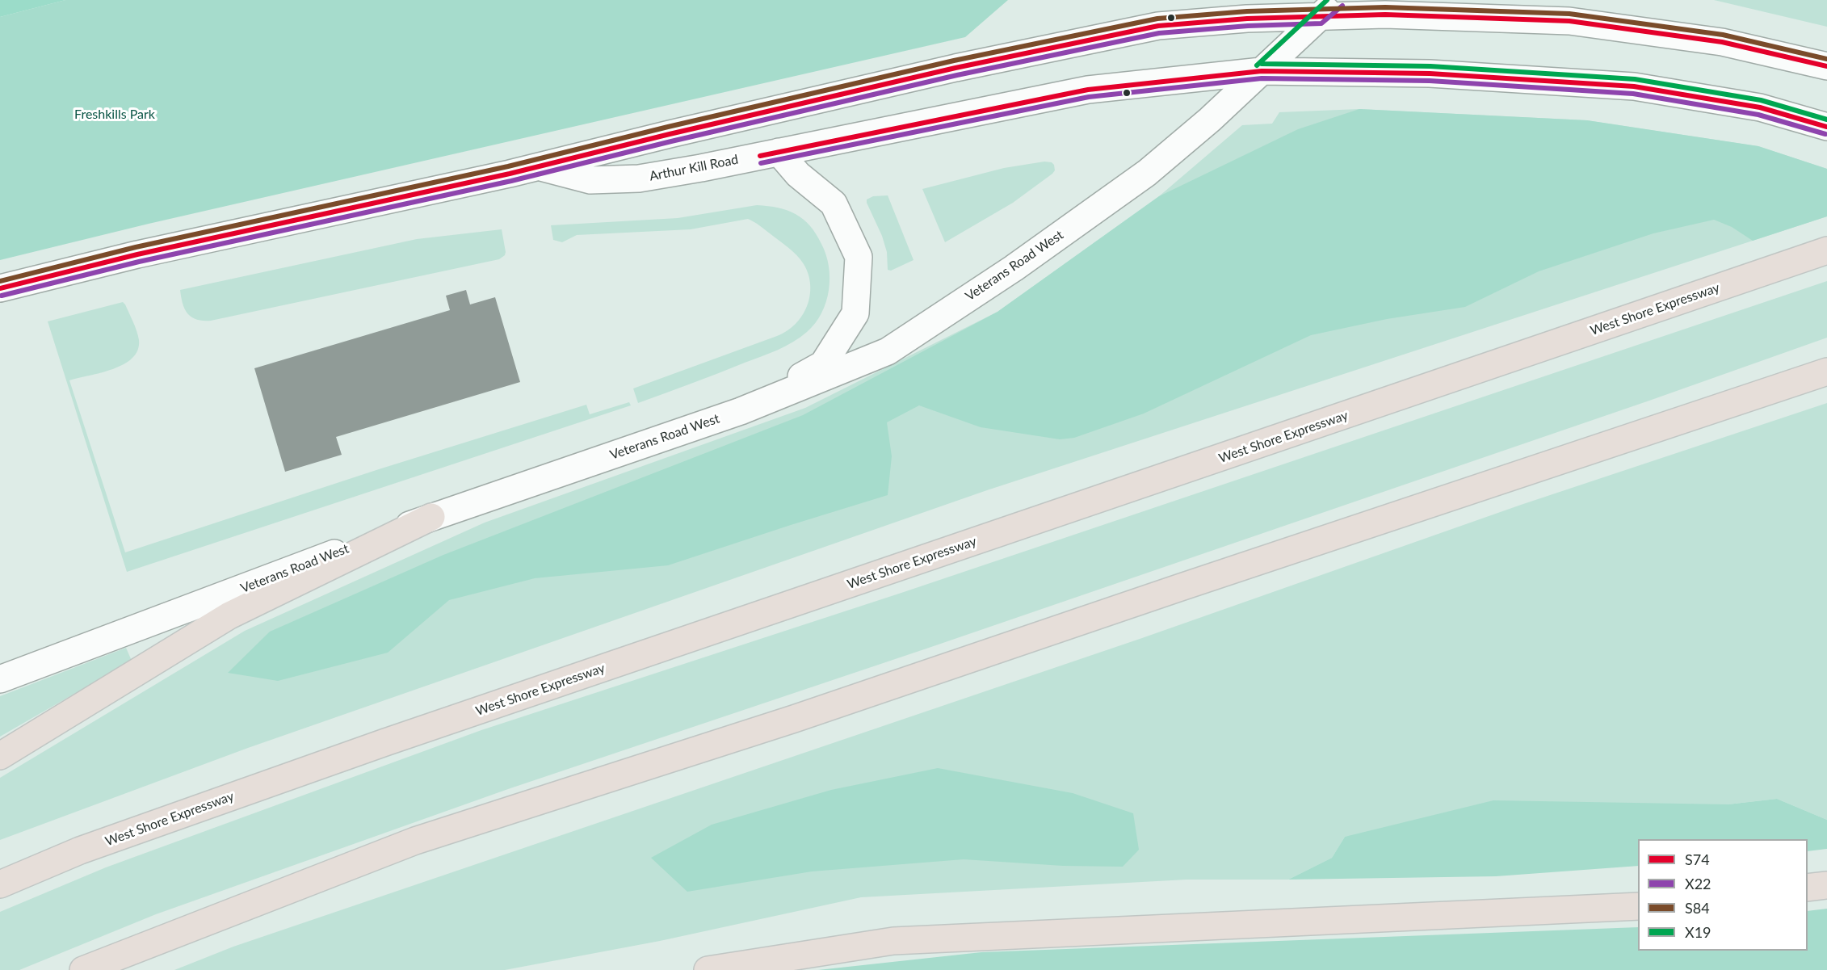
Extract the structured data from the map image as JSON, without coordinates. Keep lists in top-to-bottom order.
{
  "streets": {
    "highway": ["West Shore Expressway"],
    "street": ["Arthur Kill Road", "Veterans Road West"]
  },
  "crossings": [
    ["Arthur Kill Road", "Veterans Road West"]
  ],
  "parks": ["Freshkills Park"],
  "lines": [
    "transit line X19",
    "transit line X22",
    "transit line S84",
    "transit line S74"
  ],
  "legend": [
    "S74",
    "X22",
    "S84",
    "X19"
  ]
}
